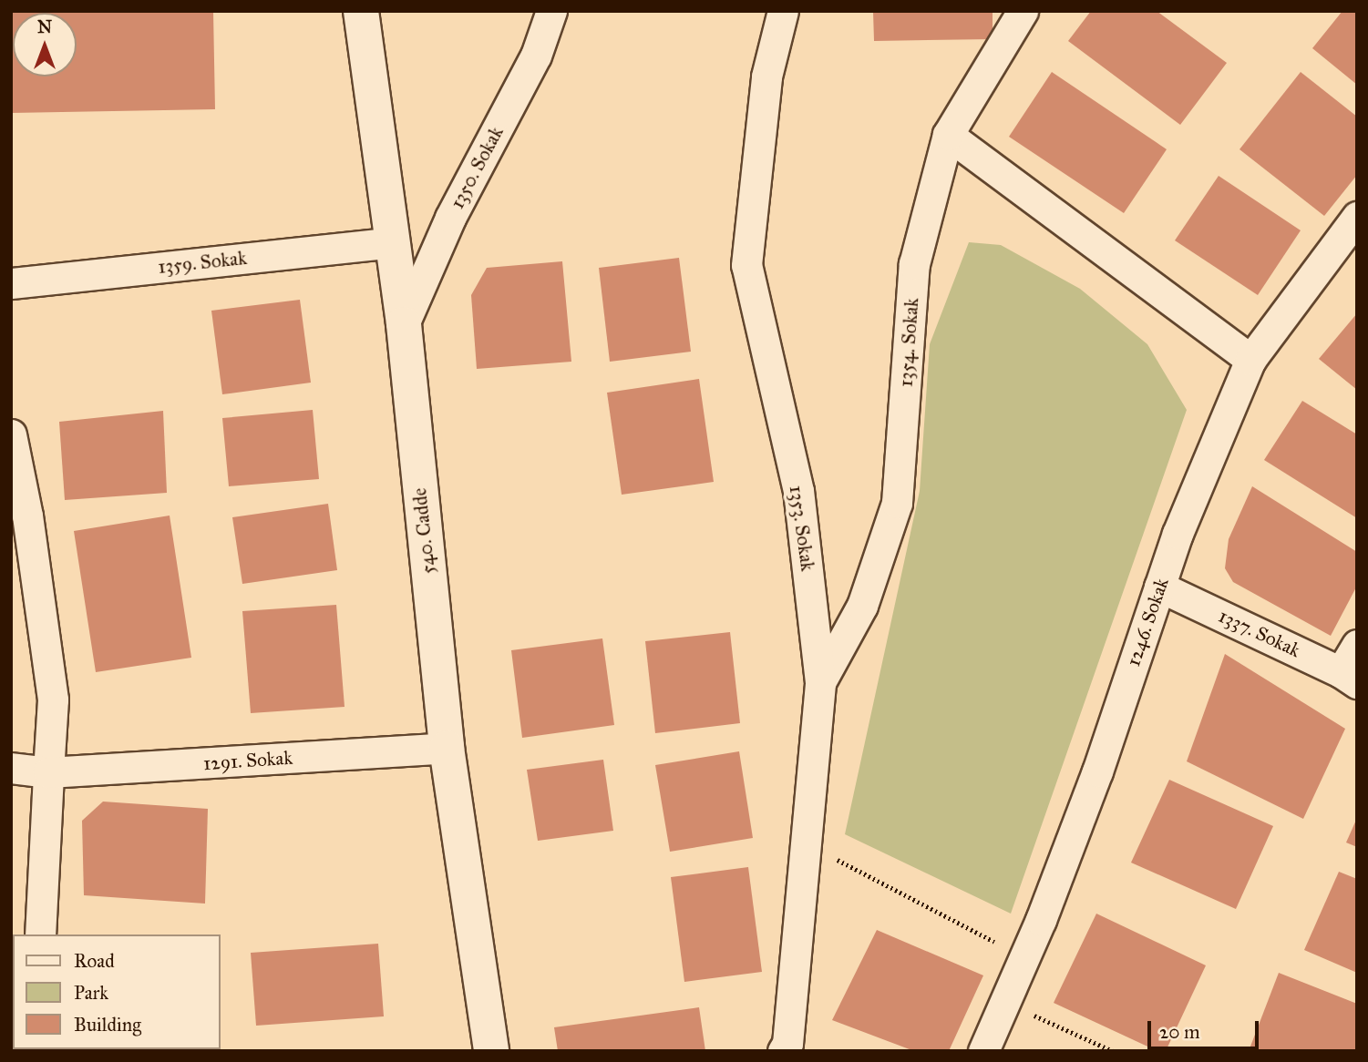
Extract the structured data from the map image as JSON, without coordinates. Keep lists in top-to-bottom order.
{
  "streets": {
    "street": [
      "1350. Sokak",
      "1359. Sokak",
      "1354. Sokak",
      "1353. Sokak",
      "540. Cadde",
      "1246. Sokak",
      "1337. Sokak",
      "1291. Sokak"
    ]
  },
  "crossings": [
    ["1350. Sokak", "540. Cadde"],
    ["1359. Sokak", "540. Cadde"],
    ["1354. Sokak", "1353. Sokak"],
    ["540. Cadde", "1291. Sokak"],
    ["1246. Sokak", "1337. Sokak"]
  ],
  "legend": ["Road", "Park", "Building"],
  "scale_bar": "20 m",
  "north": "top"
}
